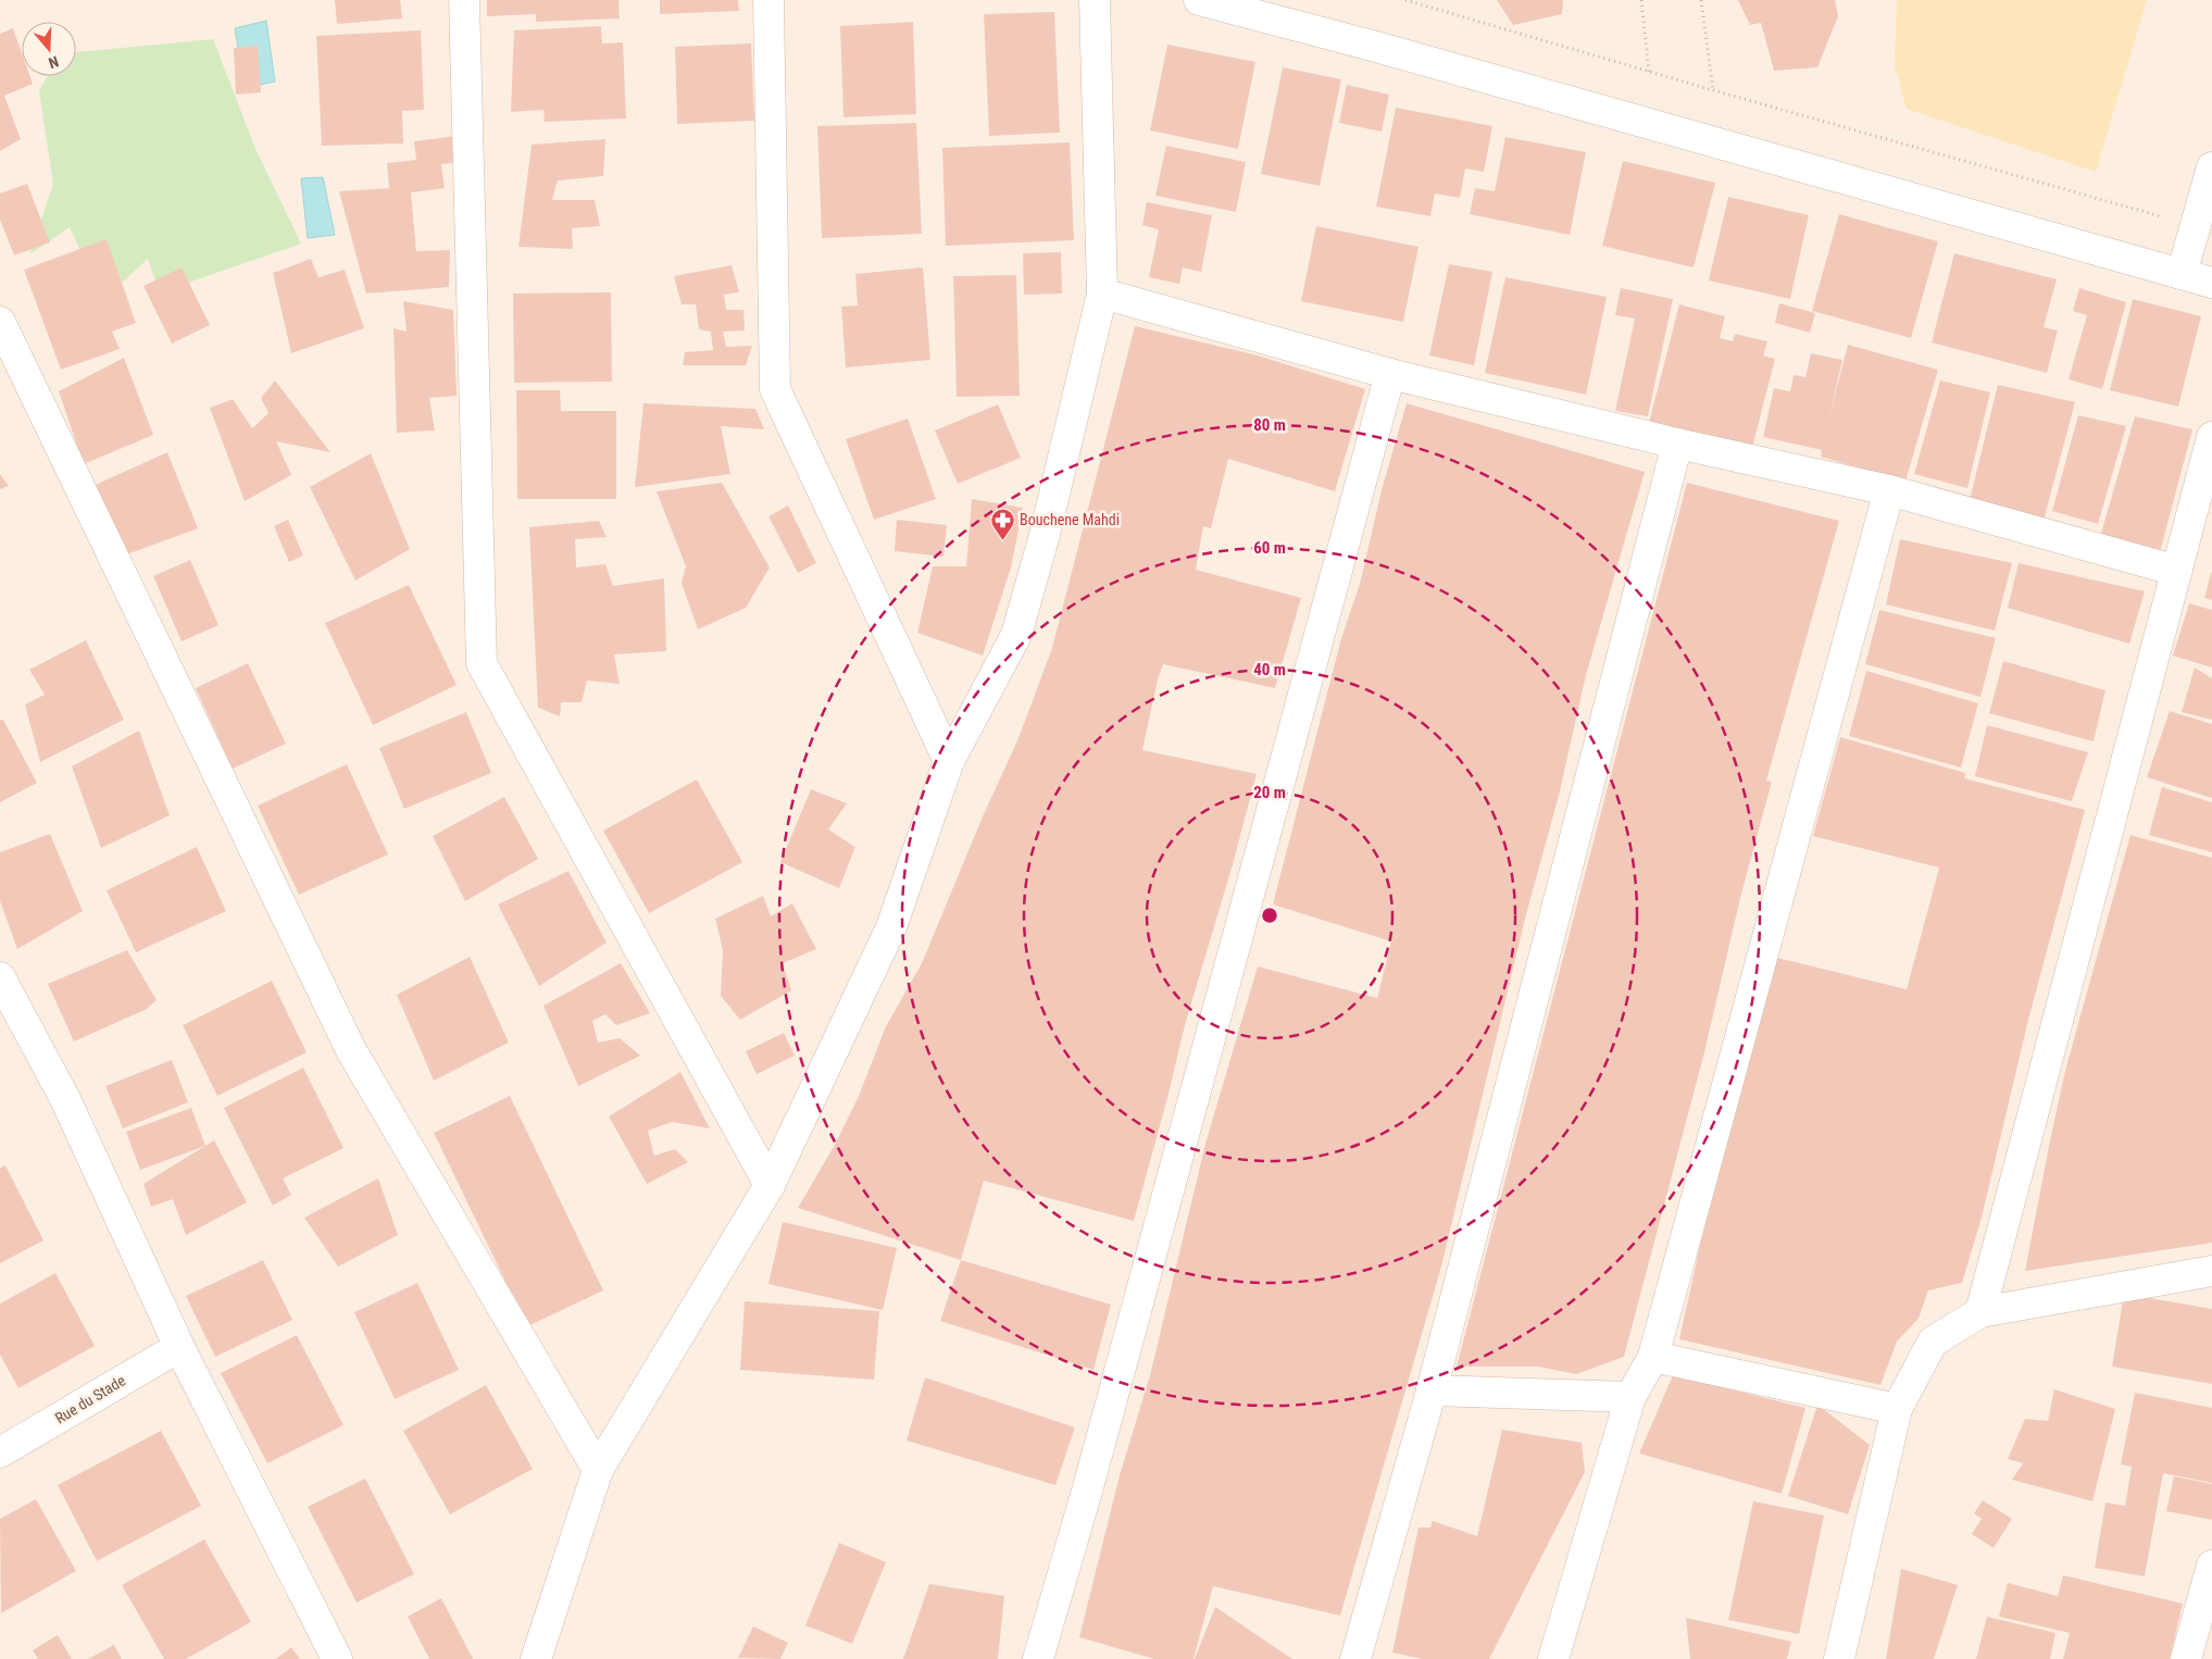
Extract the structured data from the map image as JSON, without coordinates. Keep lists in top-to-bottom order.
{
  "streets": {
    "street": ["Rue du Stade"]
  },
  "places": {
    "pharmacy": ["Bouchene Mahdi"]
  },
  "north": "bottom",
  "rings": [
    "80 m",
    "60 m",
    "40 m",
    "20 m"
  ]
}
